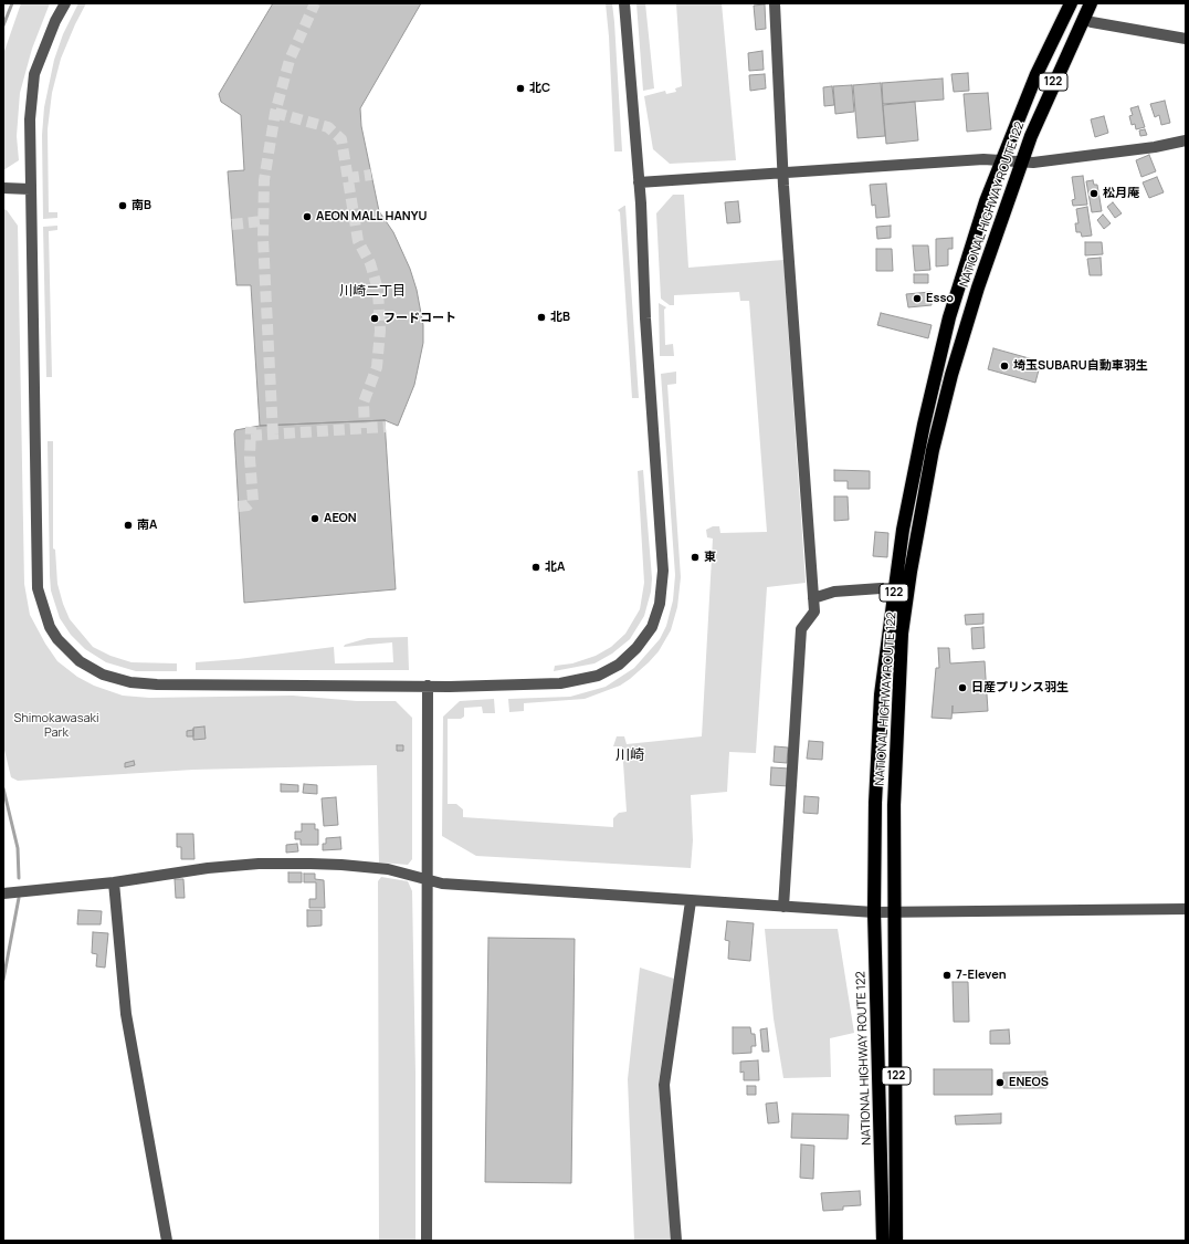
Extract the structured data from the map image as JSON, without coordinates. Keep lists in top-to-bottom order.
{
  "streets": {
    "highway": ["122", "NATIONAL HIGHWAY ROUTE 122"]
  },
  "districts": ["川崎二丁目", "川崎"],
  "parks": ["Shimokawasaki Park"],
  "places": [
    "北C",
    "松月庵",
    "南B",
    "AEON MALL HANYU",
    "Esso",
    "北B",
    "フードコート",
    "埼玉SUBARU自動車羽生",
    "AEON",
    "南A",
    "東",
    "北A",
    "日産プリンス羽生",
    "7-Eleven",
    "ENEOS"
  ]
}
